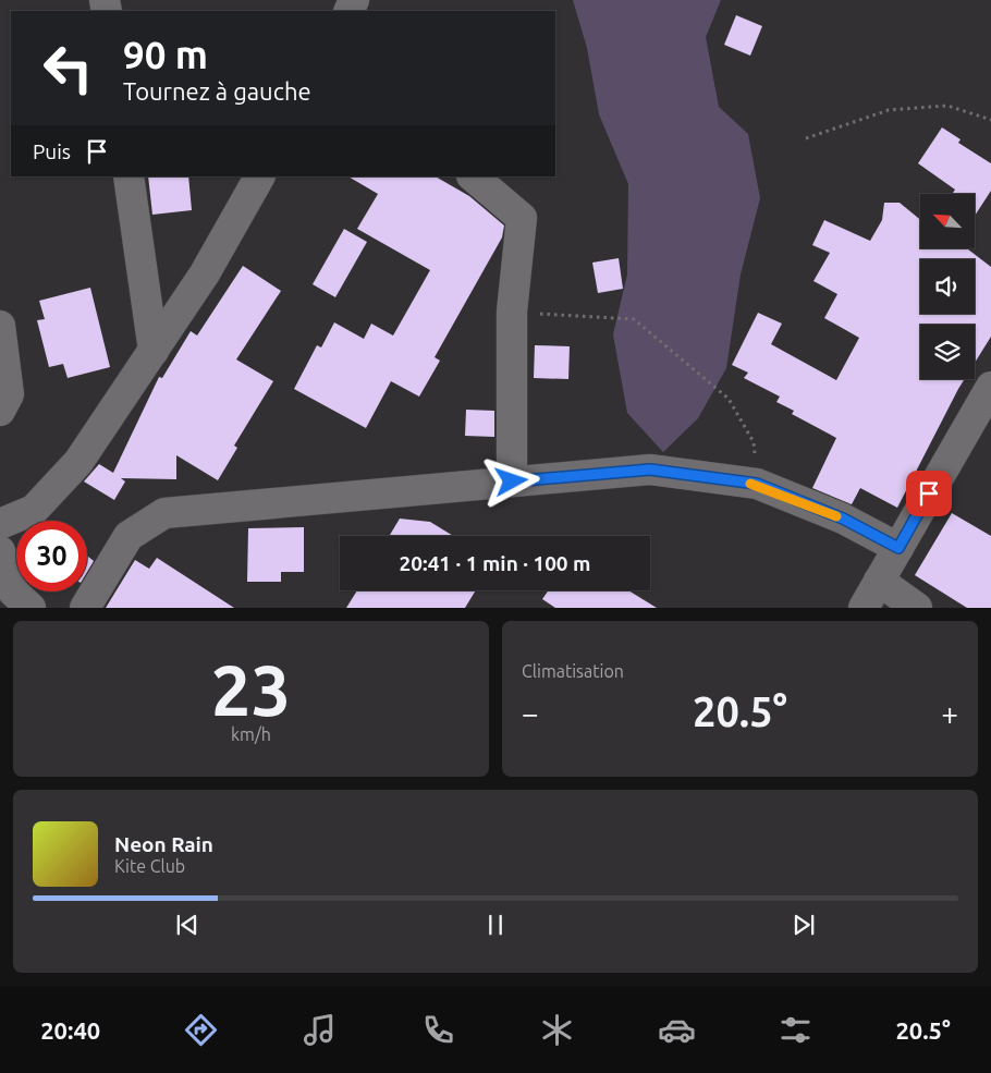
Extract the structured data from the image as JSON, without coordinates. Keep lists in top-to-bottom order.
{
  "north": "top left",
  "page": {
    "turn": ["90 m", "Tournez à gauche"],
    "then": "Puis",
    "limit": "30",
    "trip": "20:41 · 1 min · 100 m",
    "tile": [
      ["23", "km/h"],
      "Climatisation"
    ],
    "heat": ["−", "20.5°", "+"],
    "song": ["Neon Rain", "Kite Club"],
    "tabs": ["20:40", "20.5°"]
  }
}
